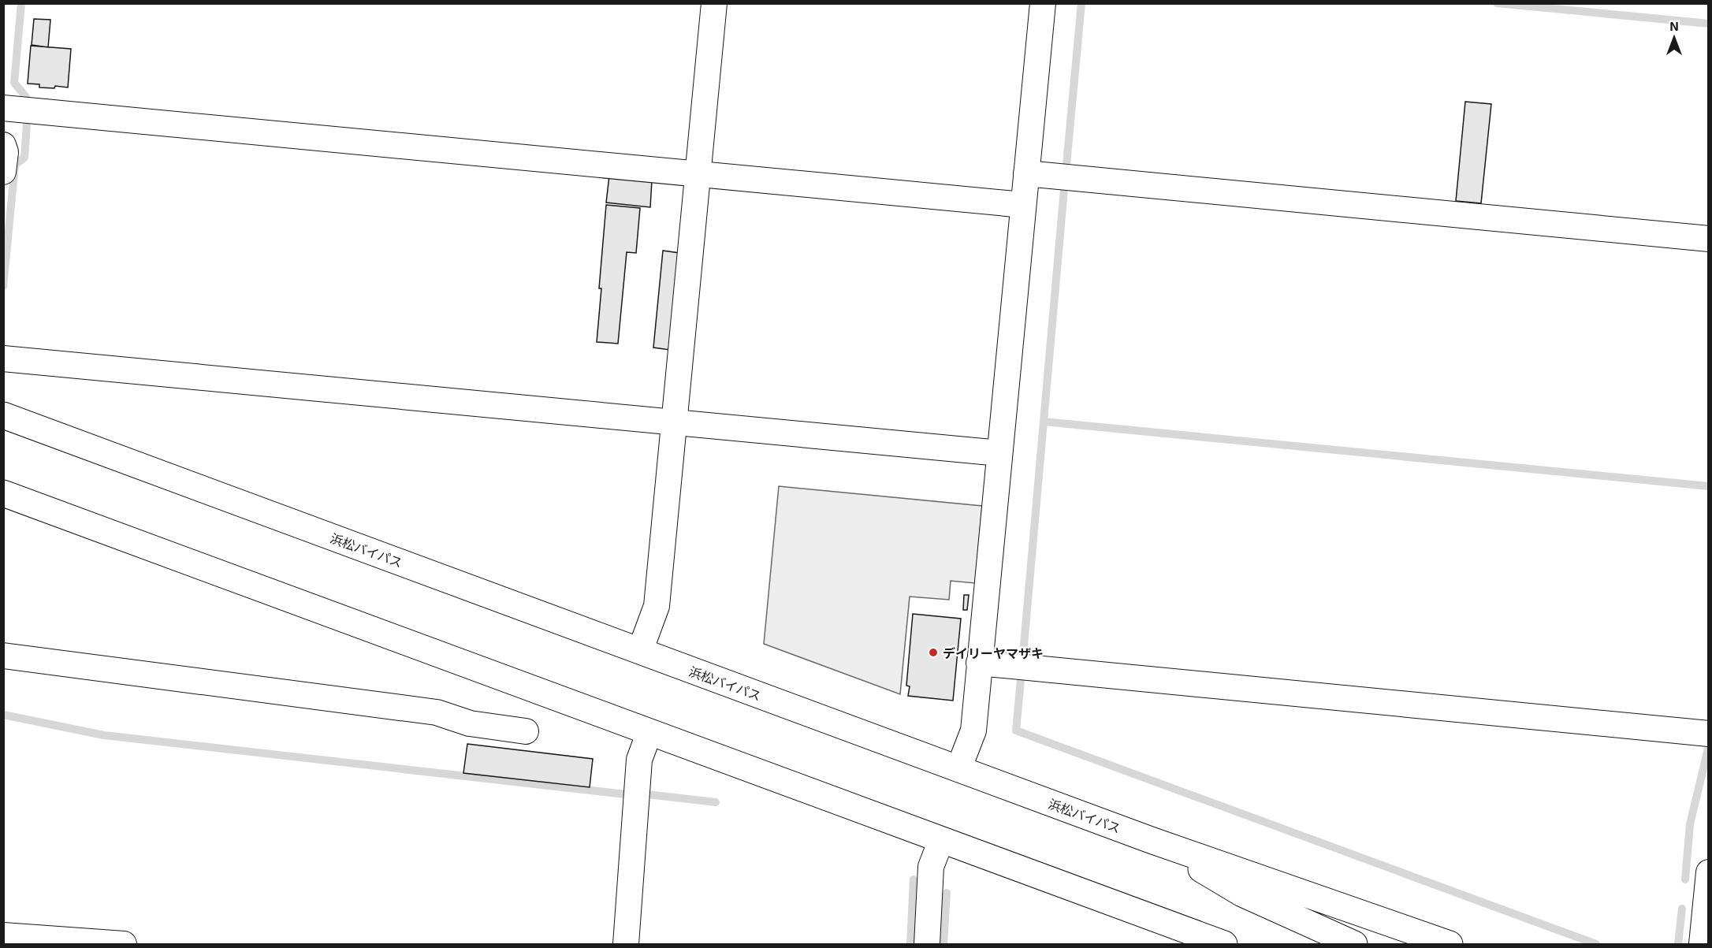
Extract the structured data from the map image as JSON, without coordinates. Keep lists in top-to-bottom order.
{
  "streets": {
    "highway": ["浜松バイパス"]
  },
  "places": ["デイリーヤマザキ"],
  "north": "top"
}
